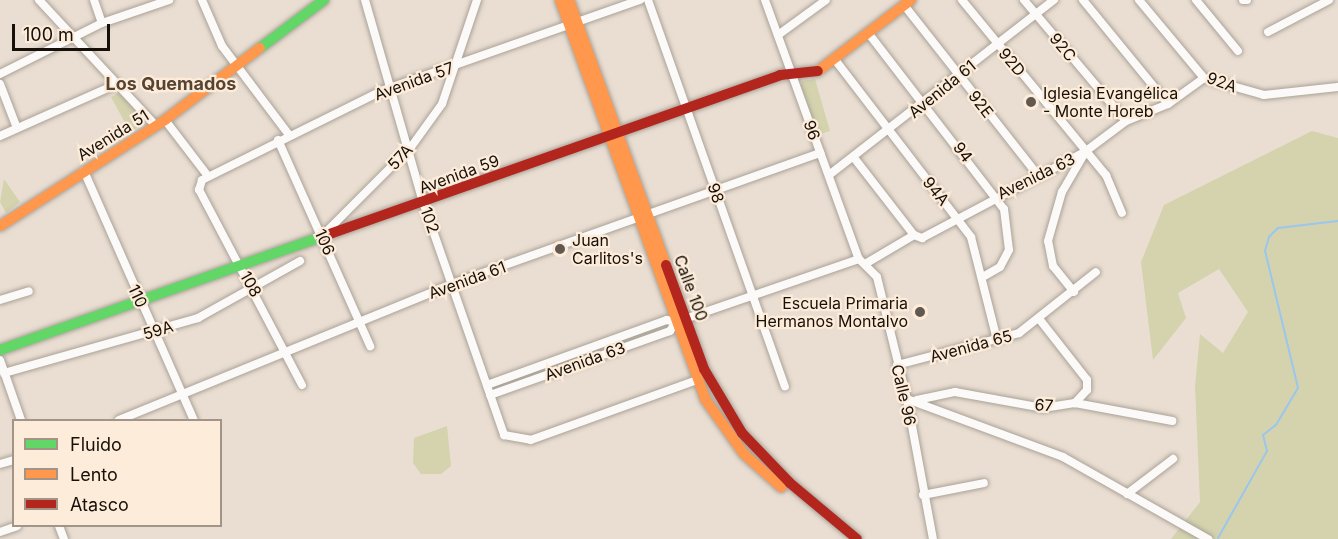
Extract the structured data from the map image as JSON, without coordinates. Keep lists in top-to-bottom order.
{
  "streets": {
    "main road": ["Avenida 51", "Avenida 59", "Calle 100"],
    "street": [
      "92C",
      "92D",
      "Avenida 57",
      "92A",
      "Avenida 61",
      "92E",
      "96",
      "94",
      "57A",
      "Avenida 63",
      "94A",
      "98",
      "102",
      "106",
      "108",
      "110",
      "59A",
      "Avenida 65",
      "Calle 96",
      "67"
    ]
  },
  "crossings": [
    ["92C", "Avenida 61"],
    ["92C", "Avenida 63"],
    ["92D", "Avenida 61"],
    ["92D", "Avenida 63"],
    ["Avenida 57", "57A"],
    ["Avenida 57", "102"],
    ["Avenida 57", "106"],
    ["Avenida 57", "108"],
    ["Avenida 57", "Calle 100"],
    ["92A", "Avenida 63"],
    ["Avenida 61", "92E"],
    ["Avenida 61", "96"],
    ["Avenida 61", "94"],
    ["Avenida 61", "94A"],
    ["Avenida 61", "98"],
    ["Avenida 61", "102"],
    ["Avenida 61", "106"],
    ["Avenida 61", "108"],
    ["Avenida 61", "Calle 100"],
    ["Avenida 61", "110"],
    ["92E", "Avenida 59"],
    ["92E", "Avenida 63"],
    ["96", "Avenida 59"],
    ["96", "Avenida 63"],
    ["96", "Calle 96"],
    ["Avenida 51", "110"],
    ["94", "Avenida 59"],
    ["94", "Avenida 63"],
    ["94", "94A"],
    ["57A", "Avenida 59"],
    ["57A", "102"],
    ["57A", "106"],
    ["Avenida 59", "94A"],
    ["Avenida 59", "98"],
    ["Avenida 59", "102"],
    ["Avenida 59", "106"],
    ["Avenida 59", "108"],
    ["Avenida 59", "Calle 100"],
    ["Avenida 59", "110"],
    ["Avenida 63", "94A"],
    ["Avenida 63", "98"],
    ["Avenida 63", "102"],
    ["Avenida 63", "Calle 100"],
    ["Avenida 63", "Calle 96"],
    ["94A", "Avenida 65"],
    ["102", "Calle 100"],
    ["108", "59A"],
    ["110", "59A"],
    ["Avenida 65", "Calle 96"]
  ],
  "districts": ["Los Quemados"],
  "places": ["Iglesia Evangélica - Monte Horeb", "Juan Carlitos's", "Escuela Primaria Hermanos Montalvo"],
  "legend": ["Fluido", "Lento", "Atasco"],
  "scale_bar": "100 m"
}
